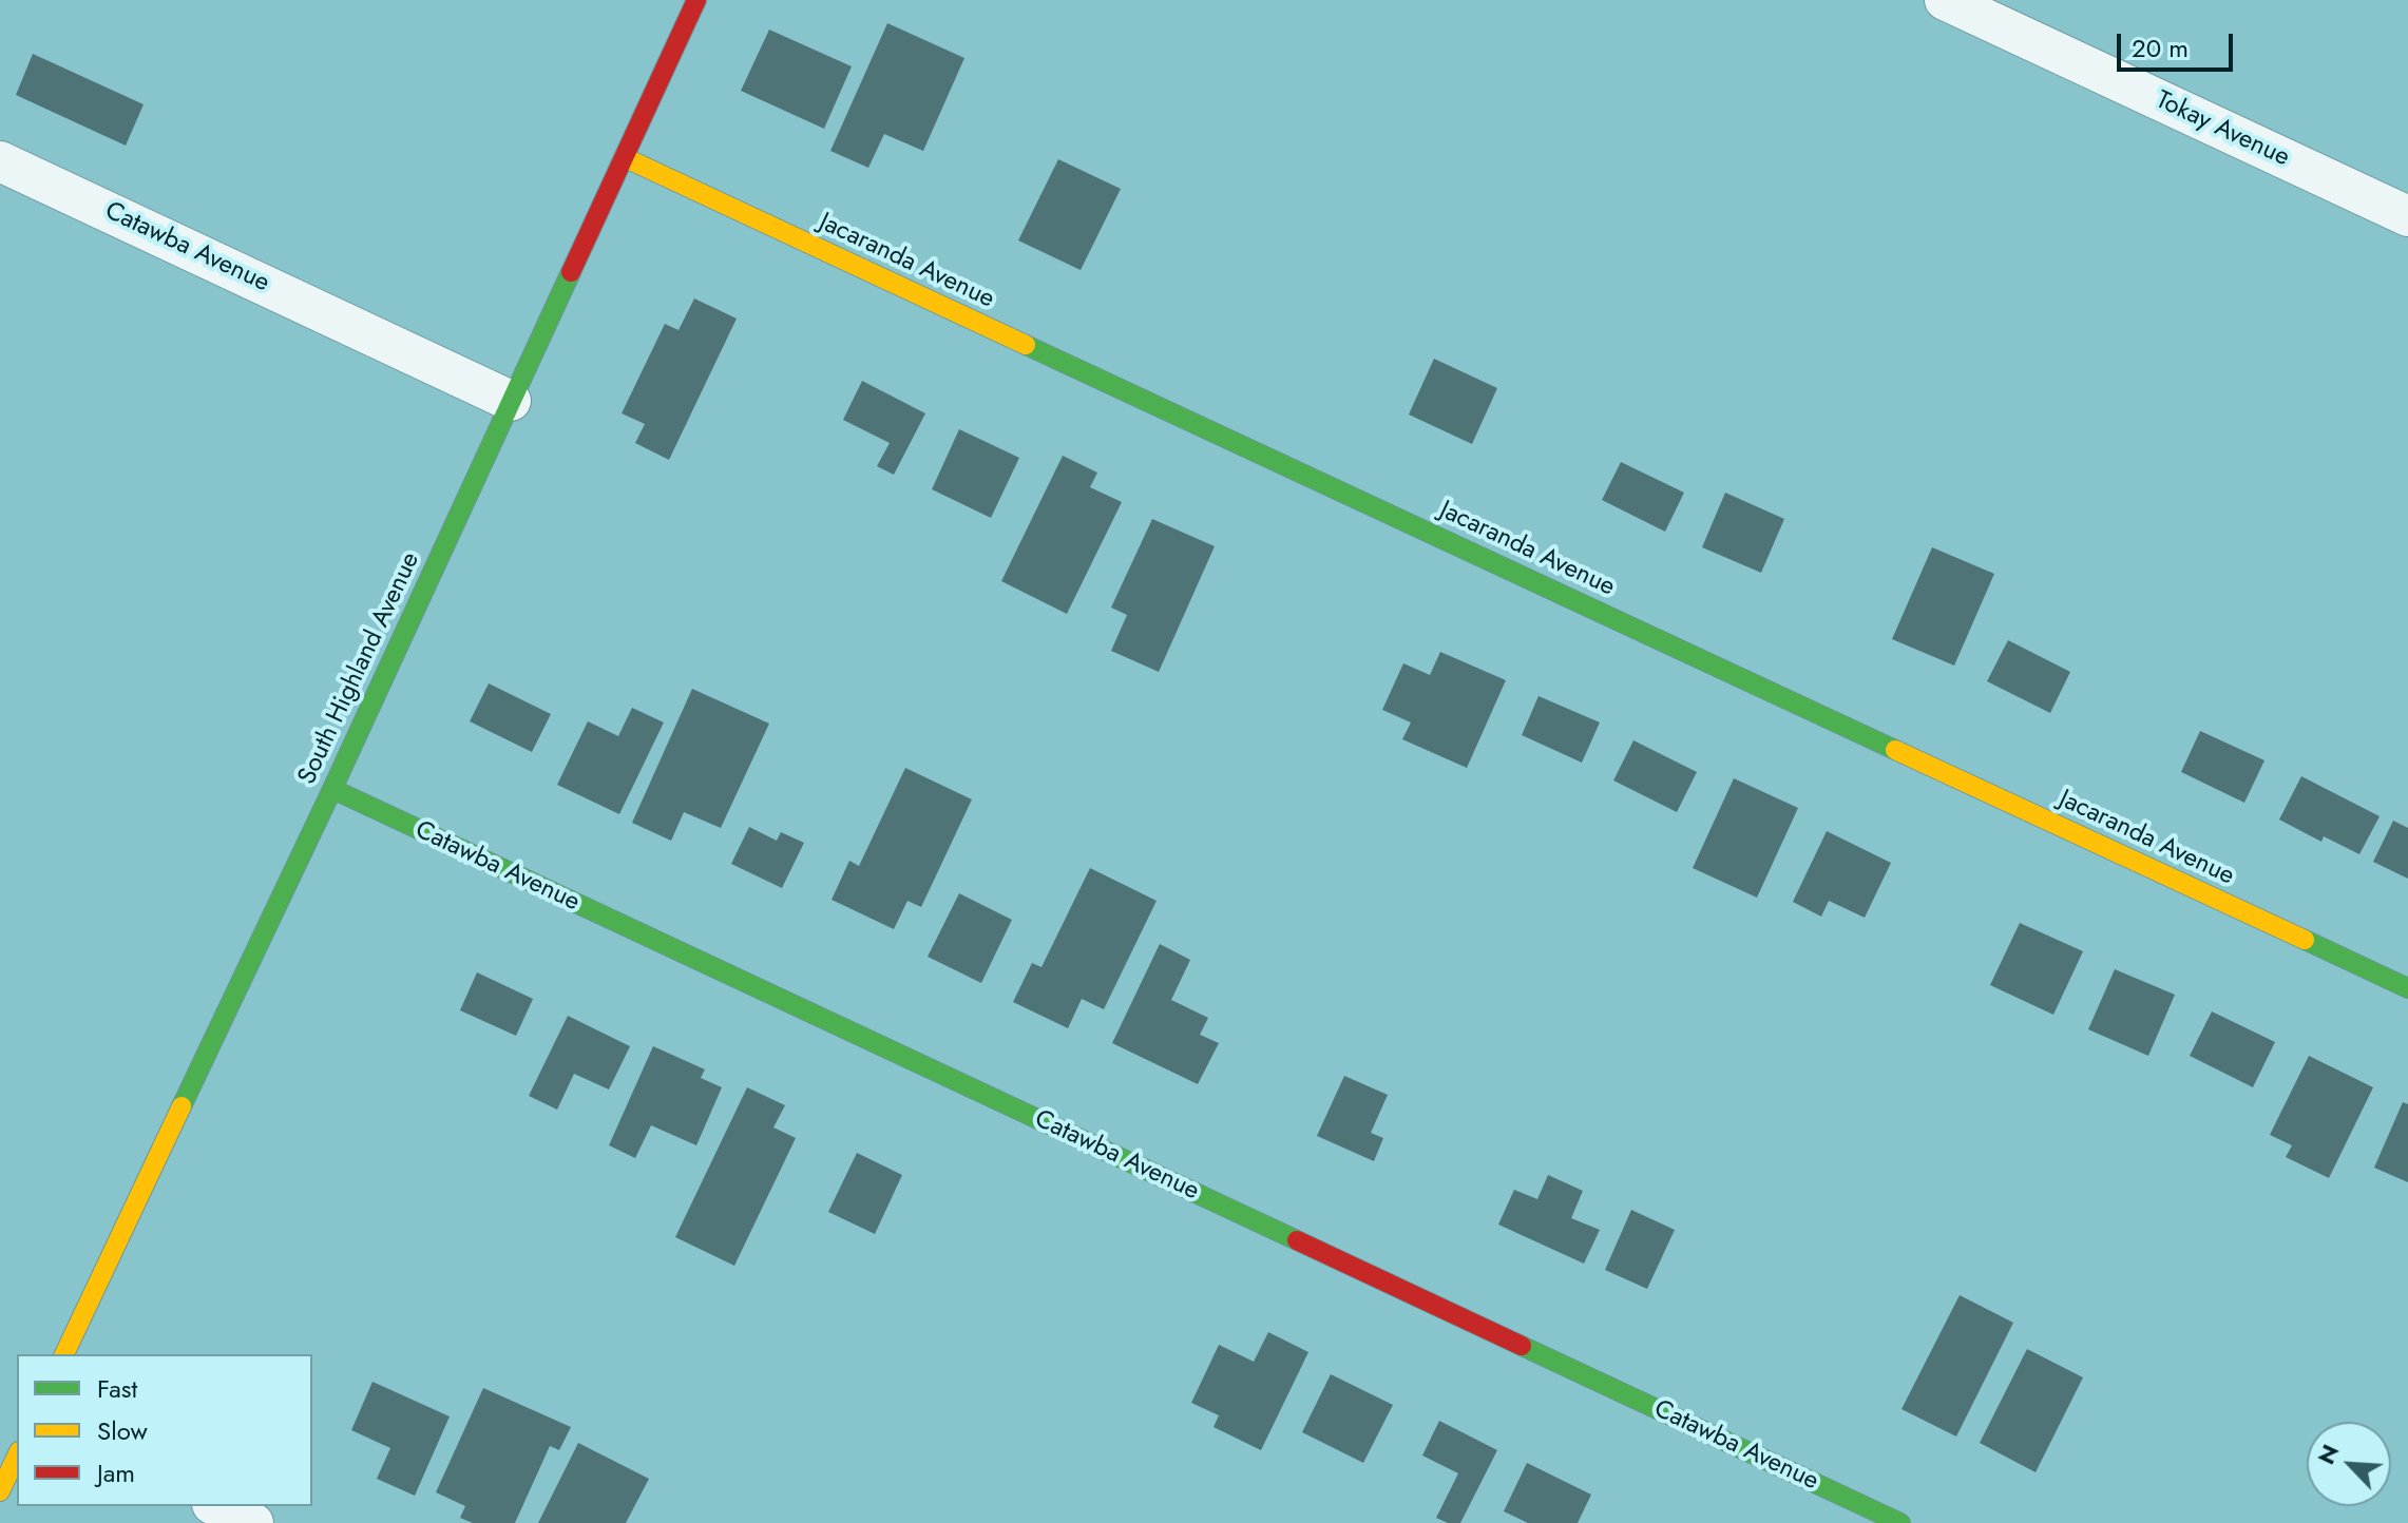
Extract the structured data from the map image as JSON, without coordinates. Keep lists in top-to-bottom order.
{
  "streets": {
    "street": [
      "Tokay Avenue",
      "Catawba Avenue",
      "Jacaranda Avenue",
      "South Highland Avenue"
    ]
  },
  "crossings": [
    ["Catawba Avenue", "South Highland Avenue"],
    ["Jacaranda Avenue", "South Highland Avenue"]
  ],
  "legend": ["Fast", "Slow", "Jam"],
  "scale_bar": "20 m",
  "north": "top left"
}
